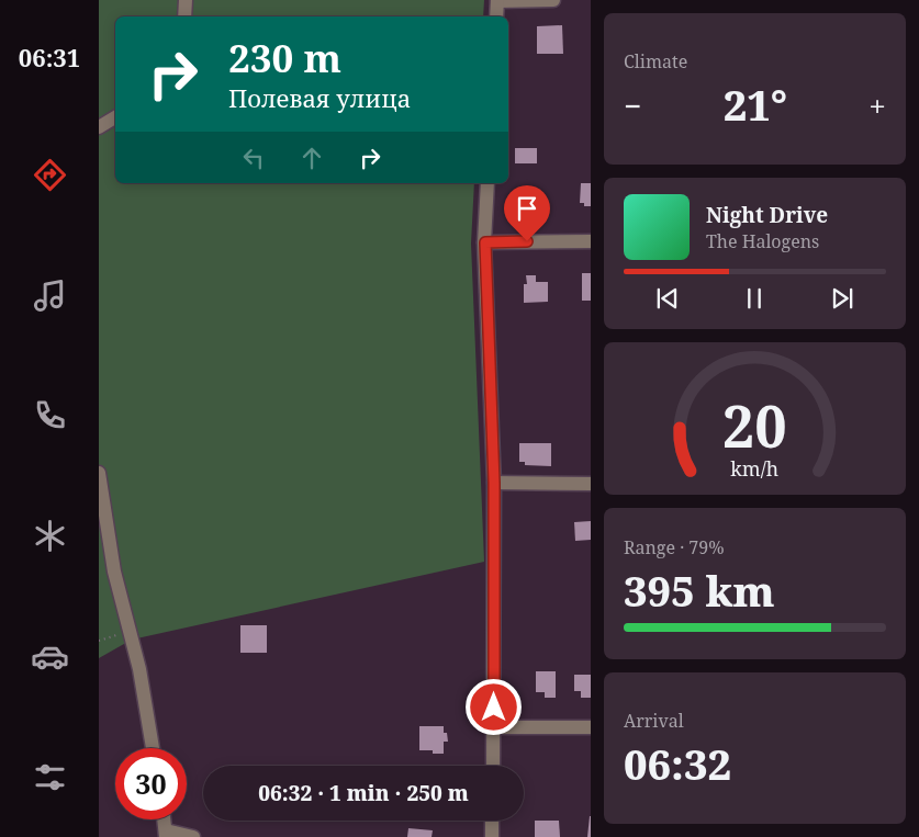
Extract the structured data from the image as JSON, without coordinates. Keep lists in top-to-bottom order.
{
  "page": {
    "tabs": "06:31",
    "tile": [
      "Climate",
      ["Range · 79%", "395 km"],
      ["Arrival", "06:32"]
    ],
    "turn": ["230 m", "Полевая улица"],
    "heat": ["−", "21°", "+"],
    "song": ["Night Drive", "The Halogens"],
    "limit": "30",
    "trip": "06:32 · 1 min · 250 m",
    "gauge": ["20", "km/h"]
  }
}
